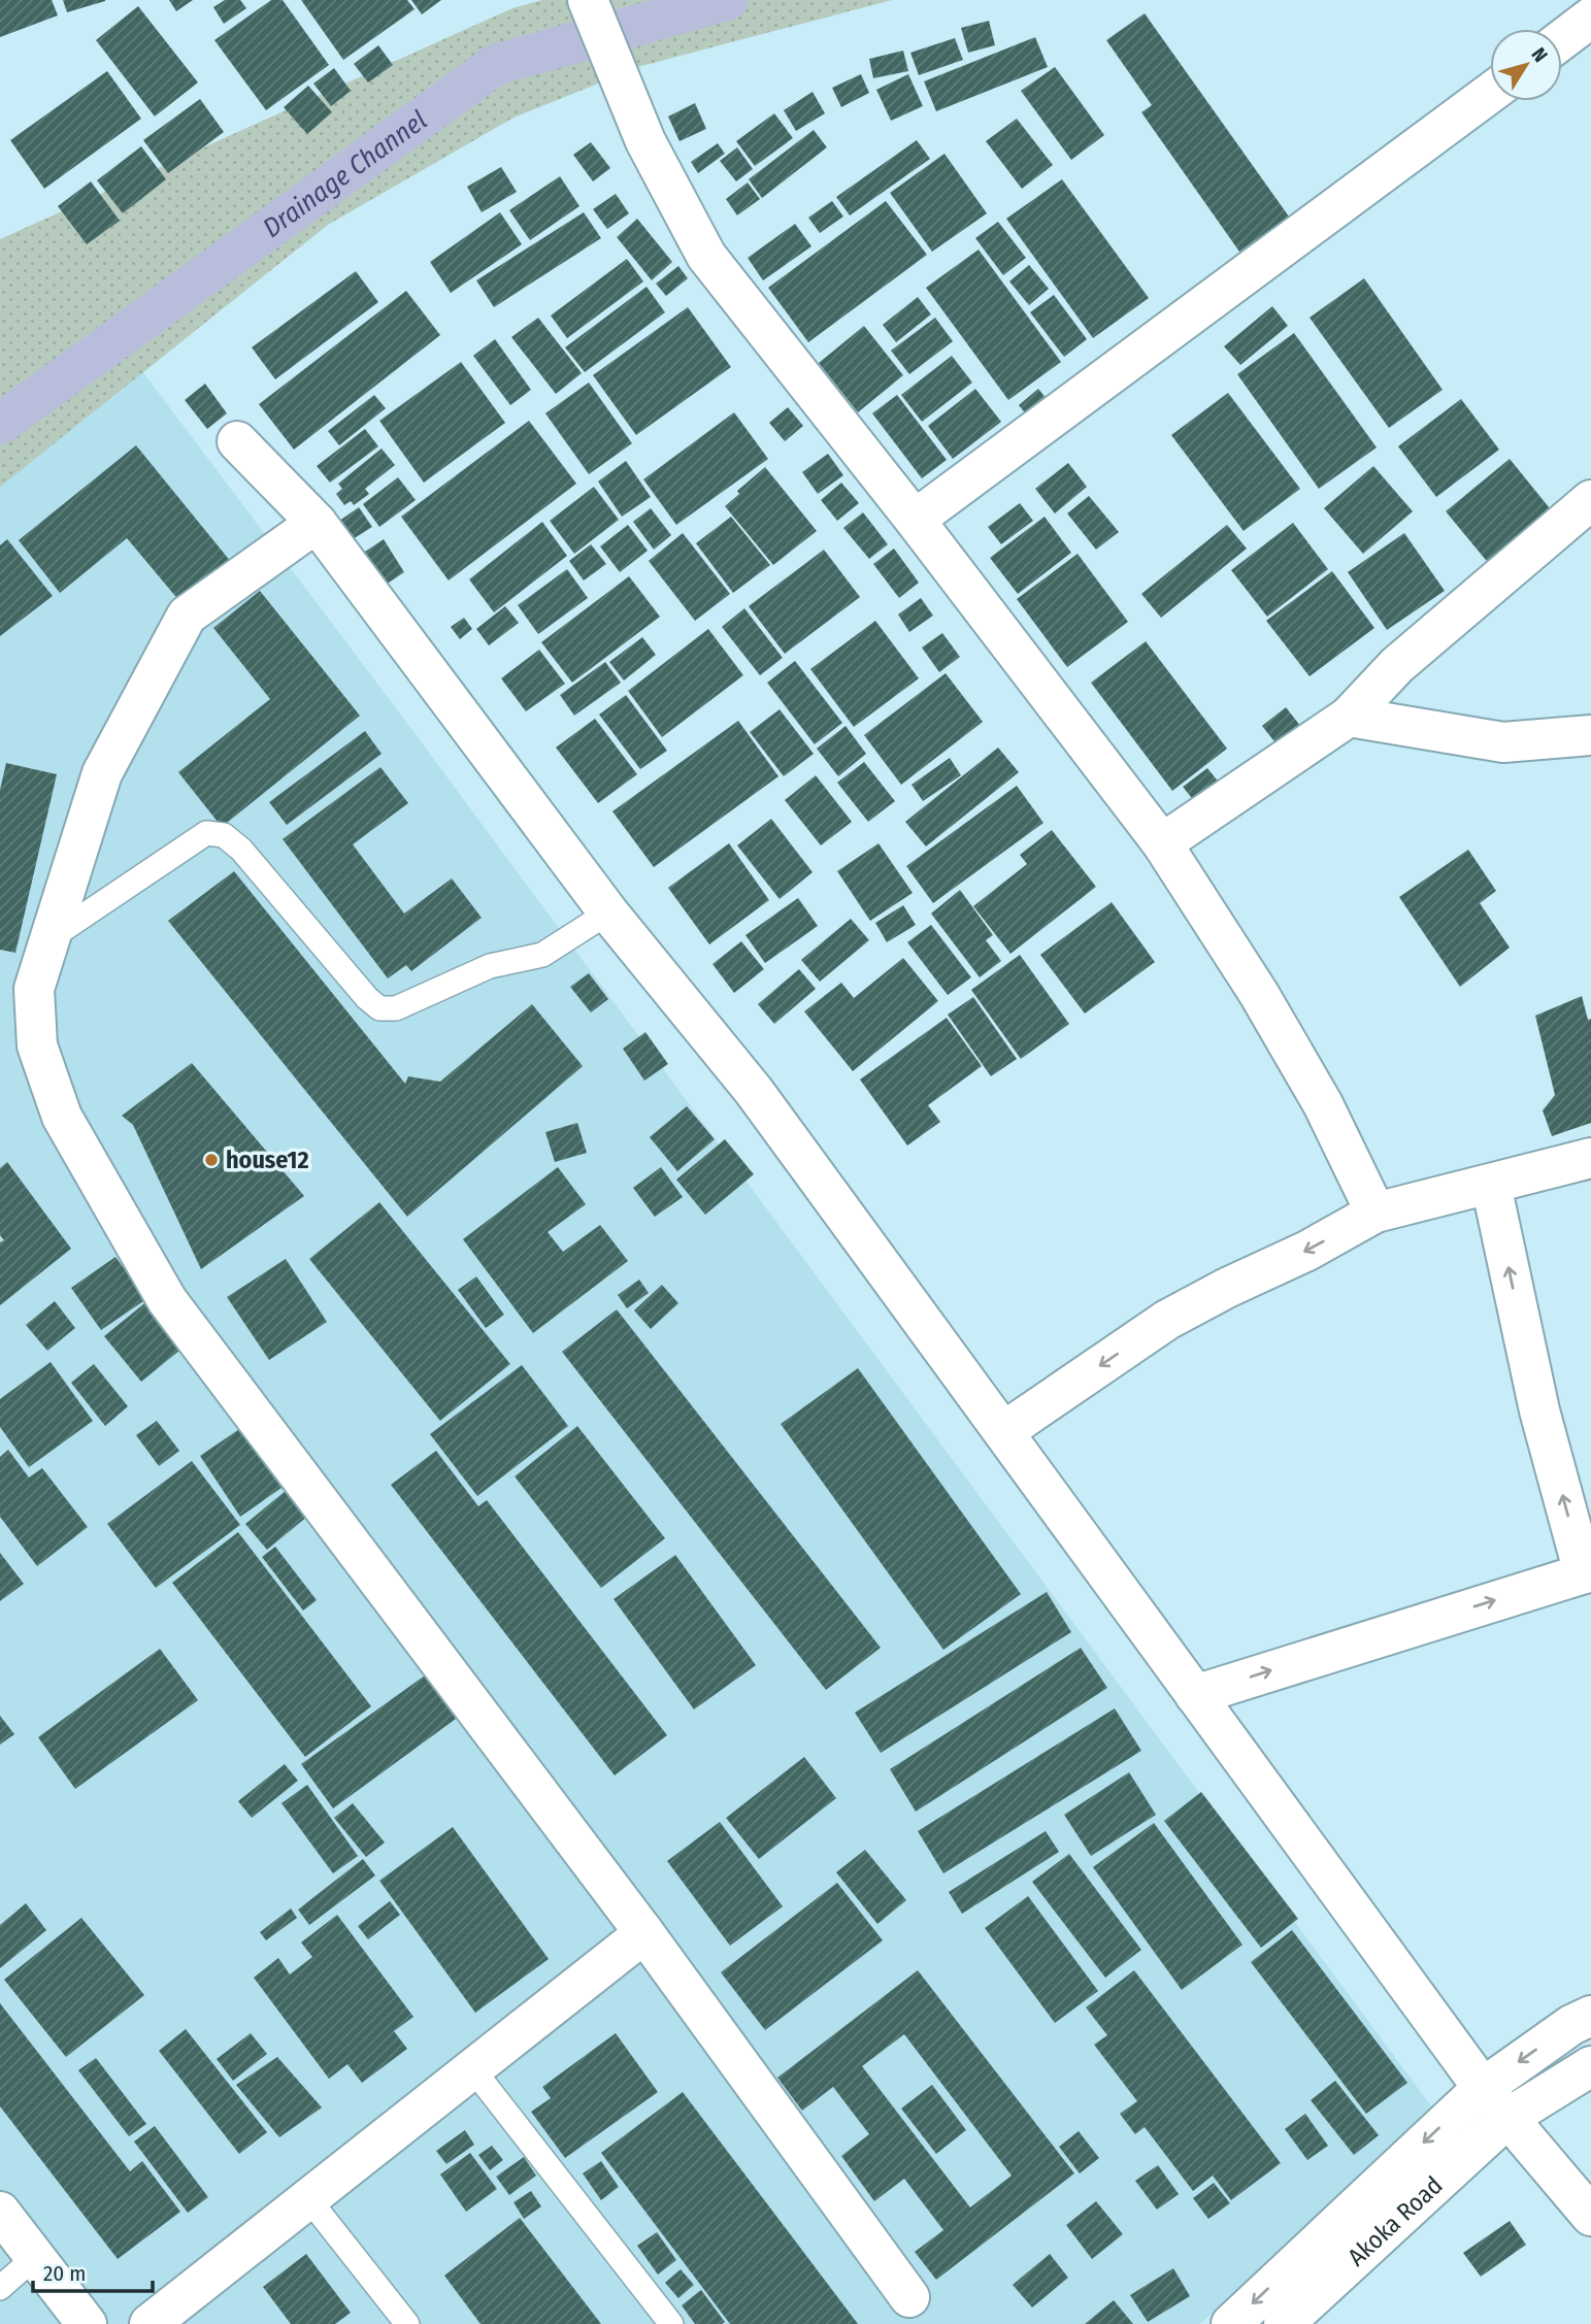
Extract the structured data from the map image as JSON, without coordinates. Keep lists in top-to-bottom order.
{
  "streets": {
    "street": ["Akoka Road"]
  },
  "water": ["Drainage Channel"],
  "places": ["house12"],
  "scale_bar": "20 m",
  "north": "top right"
}
